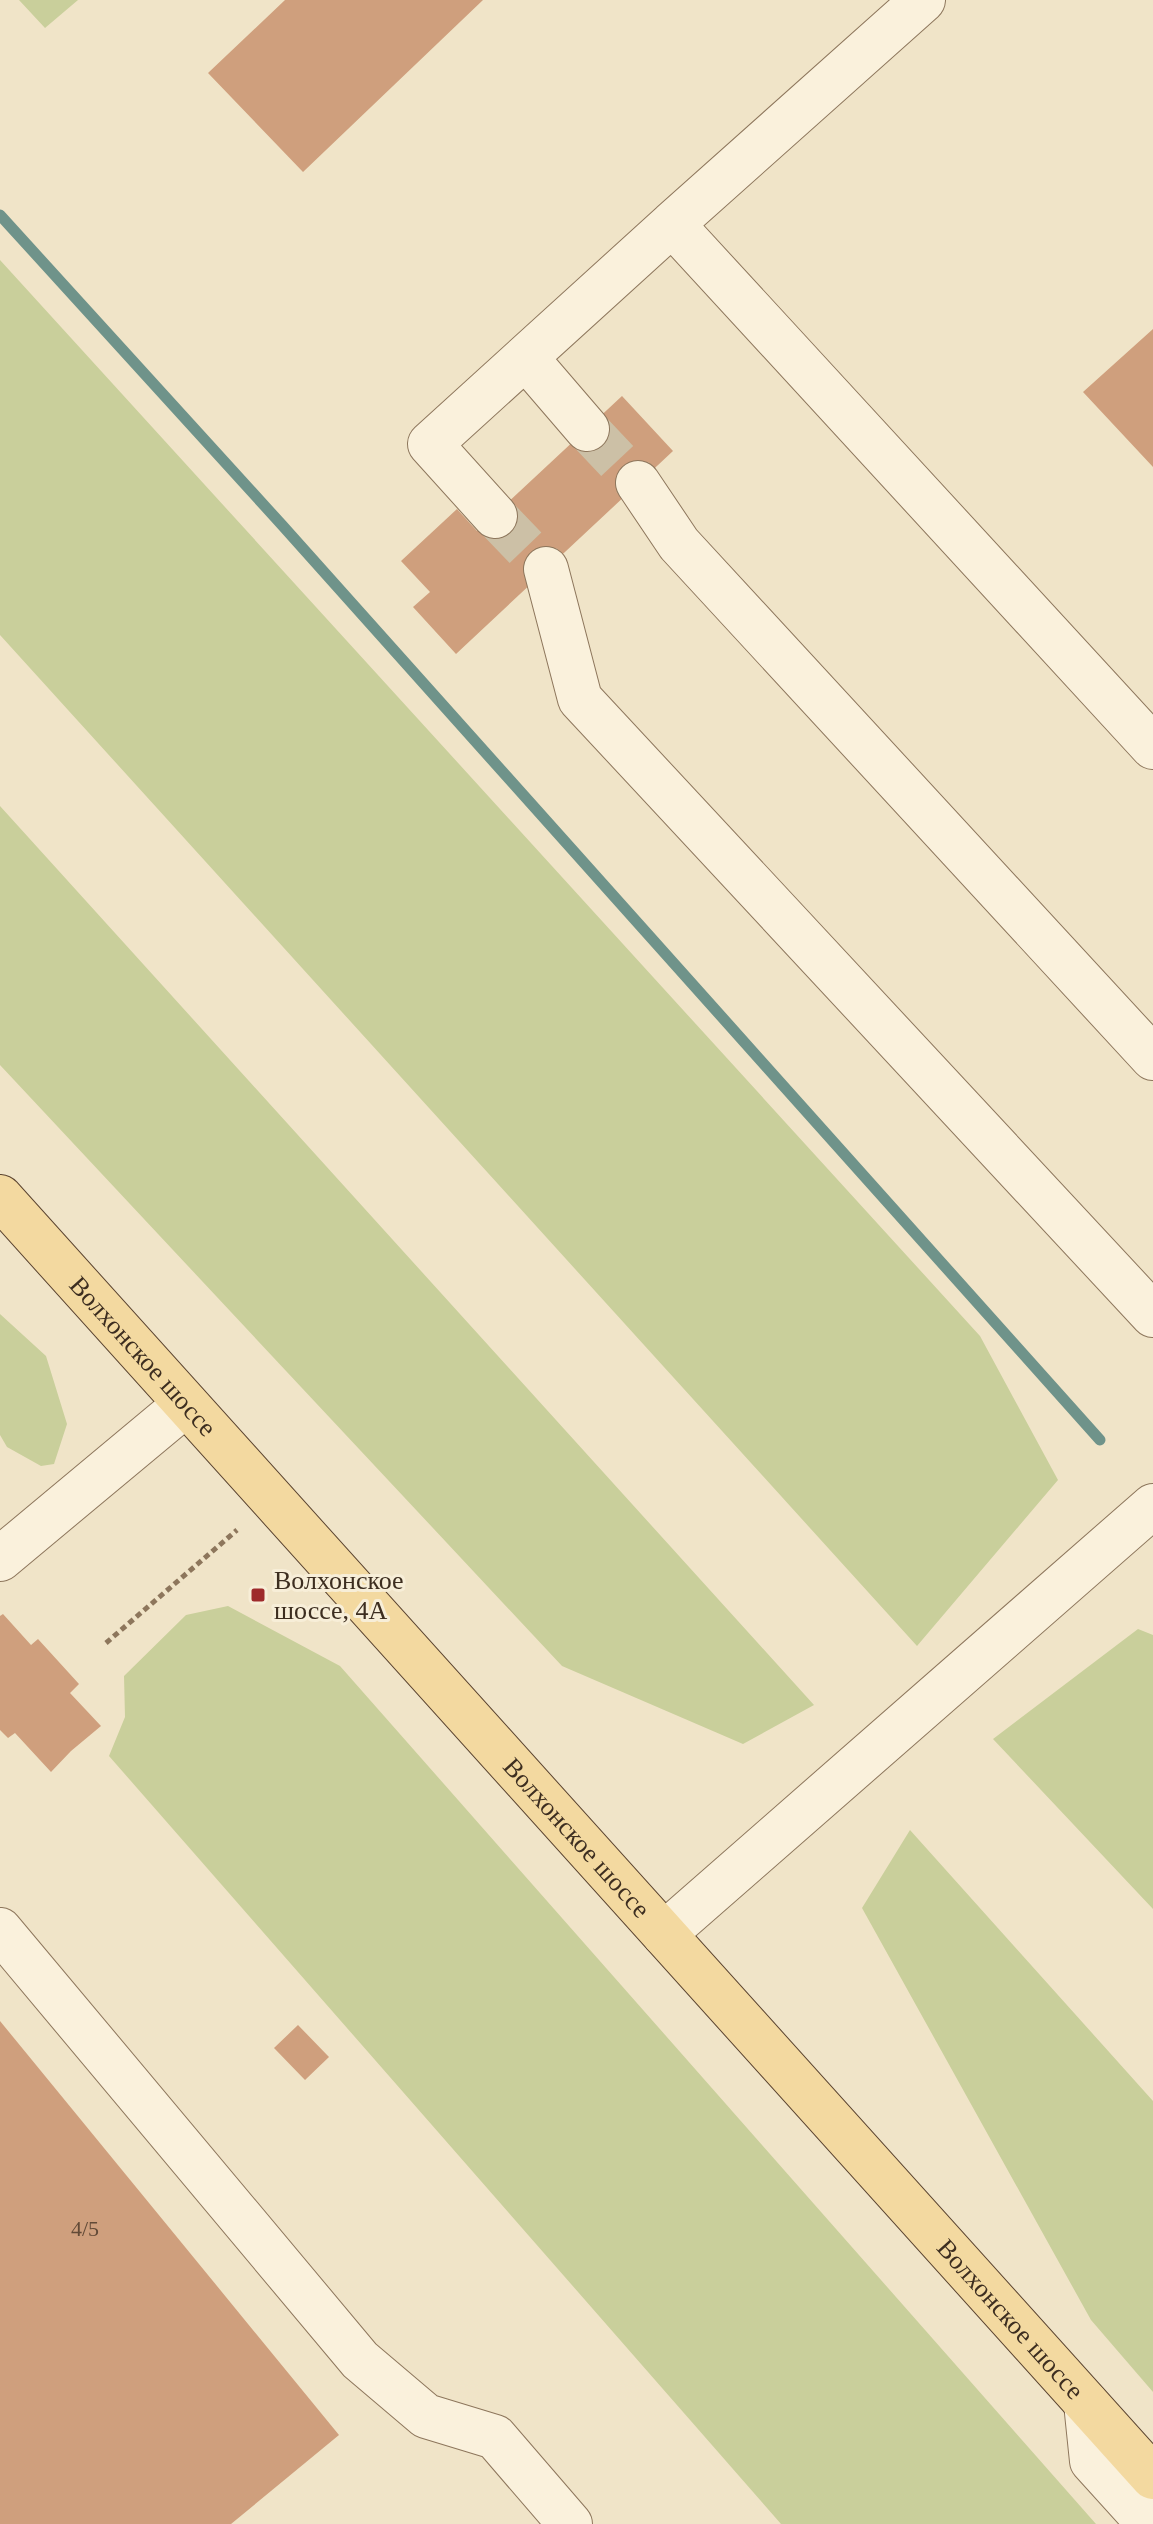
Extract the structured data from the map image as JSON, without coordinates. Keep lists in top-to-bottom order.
{
  "streets": {
    "main road": ["Волхонское шоссе"]
  },
  "places": {
    "transit": ["Волхонское шоссе, 4А"]
  },
  "house_numbers": ["4/5"]
}
